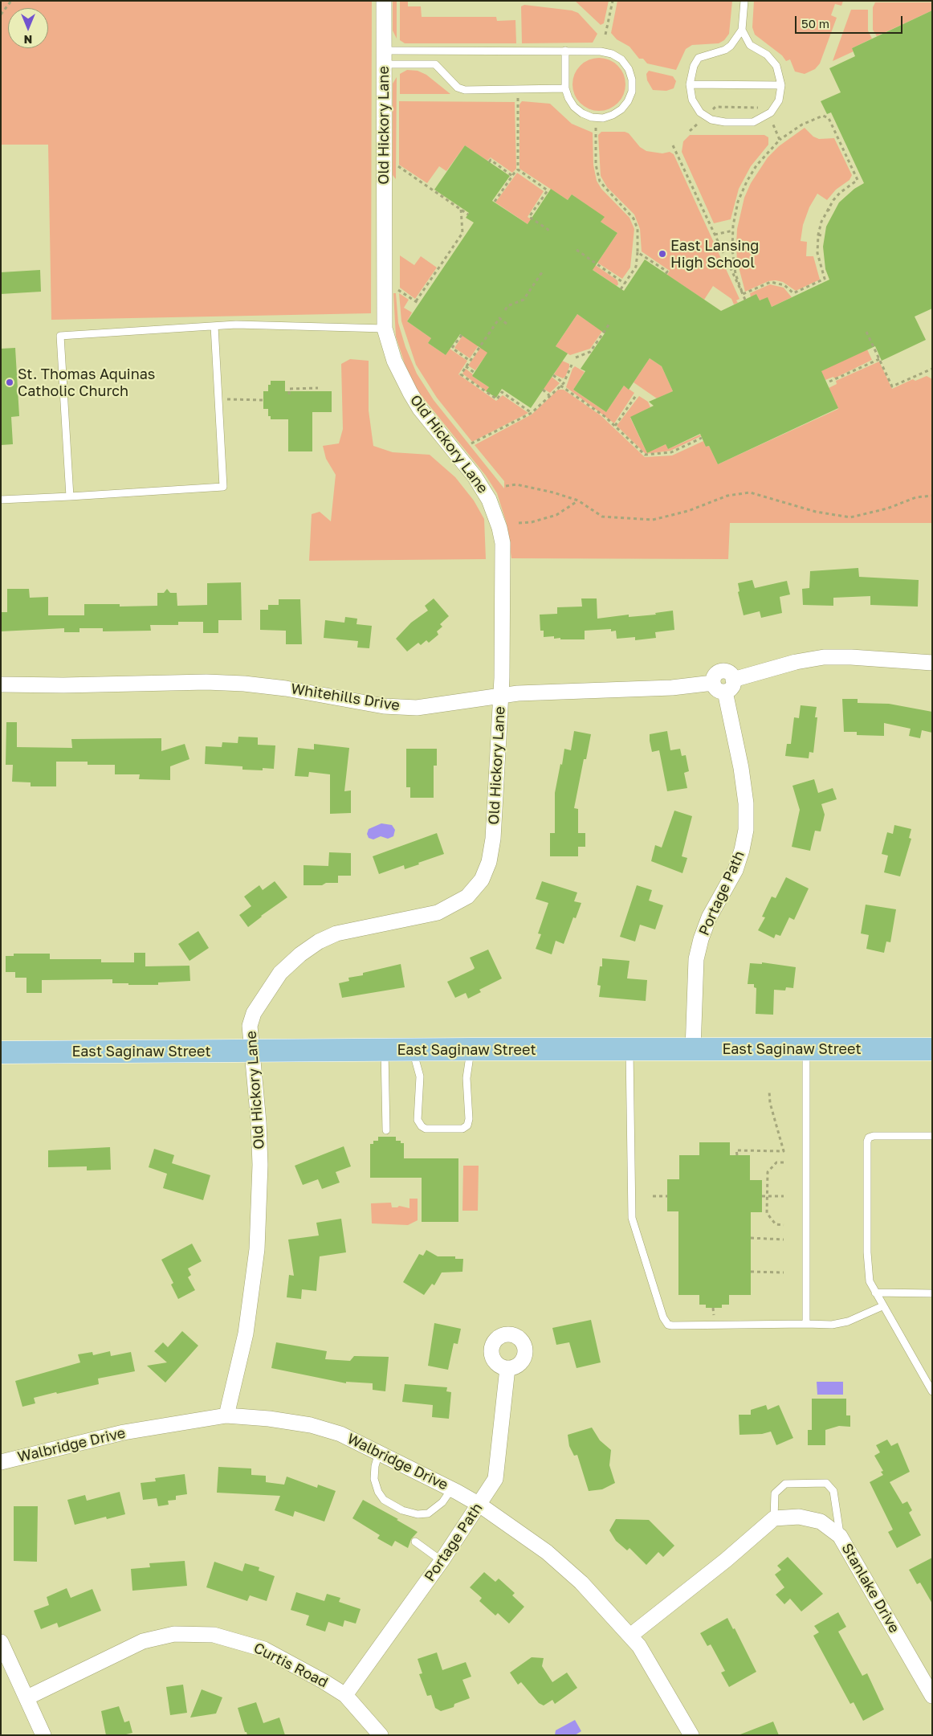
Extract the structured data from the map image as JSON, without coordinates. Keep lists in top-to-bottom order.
{
  "streets": {
    "main road": ["East Saginaw Street"],
    "street": [
      "Old Hickory Lane",
      "Whitehills Drive",
      "Portage Path",
      "Walbridge Drive",
      "Stanlake Drive",
      "Curtis Road"
    ]
  },
  "crossings": [
    ["Old Hickory Lane", "Whitehills Drive"],
    ["Old Hickory Lane", "East Saginaw Street"],
    ["Old Hickory Lane", "Walbridge Drive"],
    ["Whitehills Drive", "Portage Path"],
    ["Portage Path", "East Saginaw Street"],
    ["Portage Path", "Walbridge Drive"],
    ["Portage Path", "Curtis Road"]
  ],
  "places": ["East Lansing High School", "St. Thomas Aquinas Catholic Church"],
  "scale_bar": "50 m",
  "north": "bottom"
}
